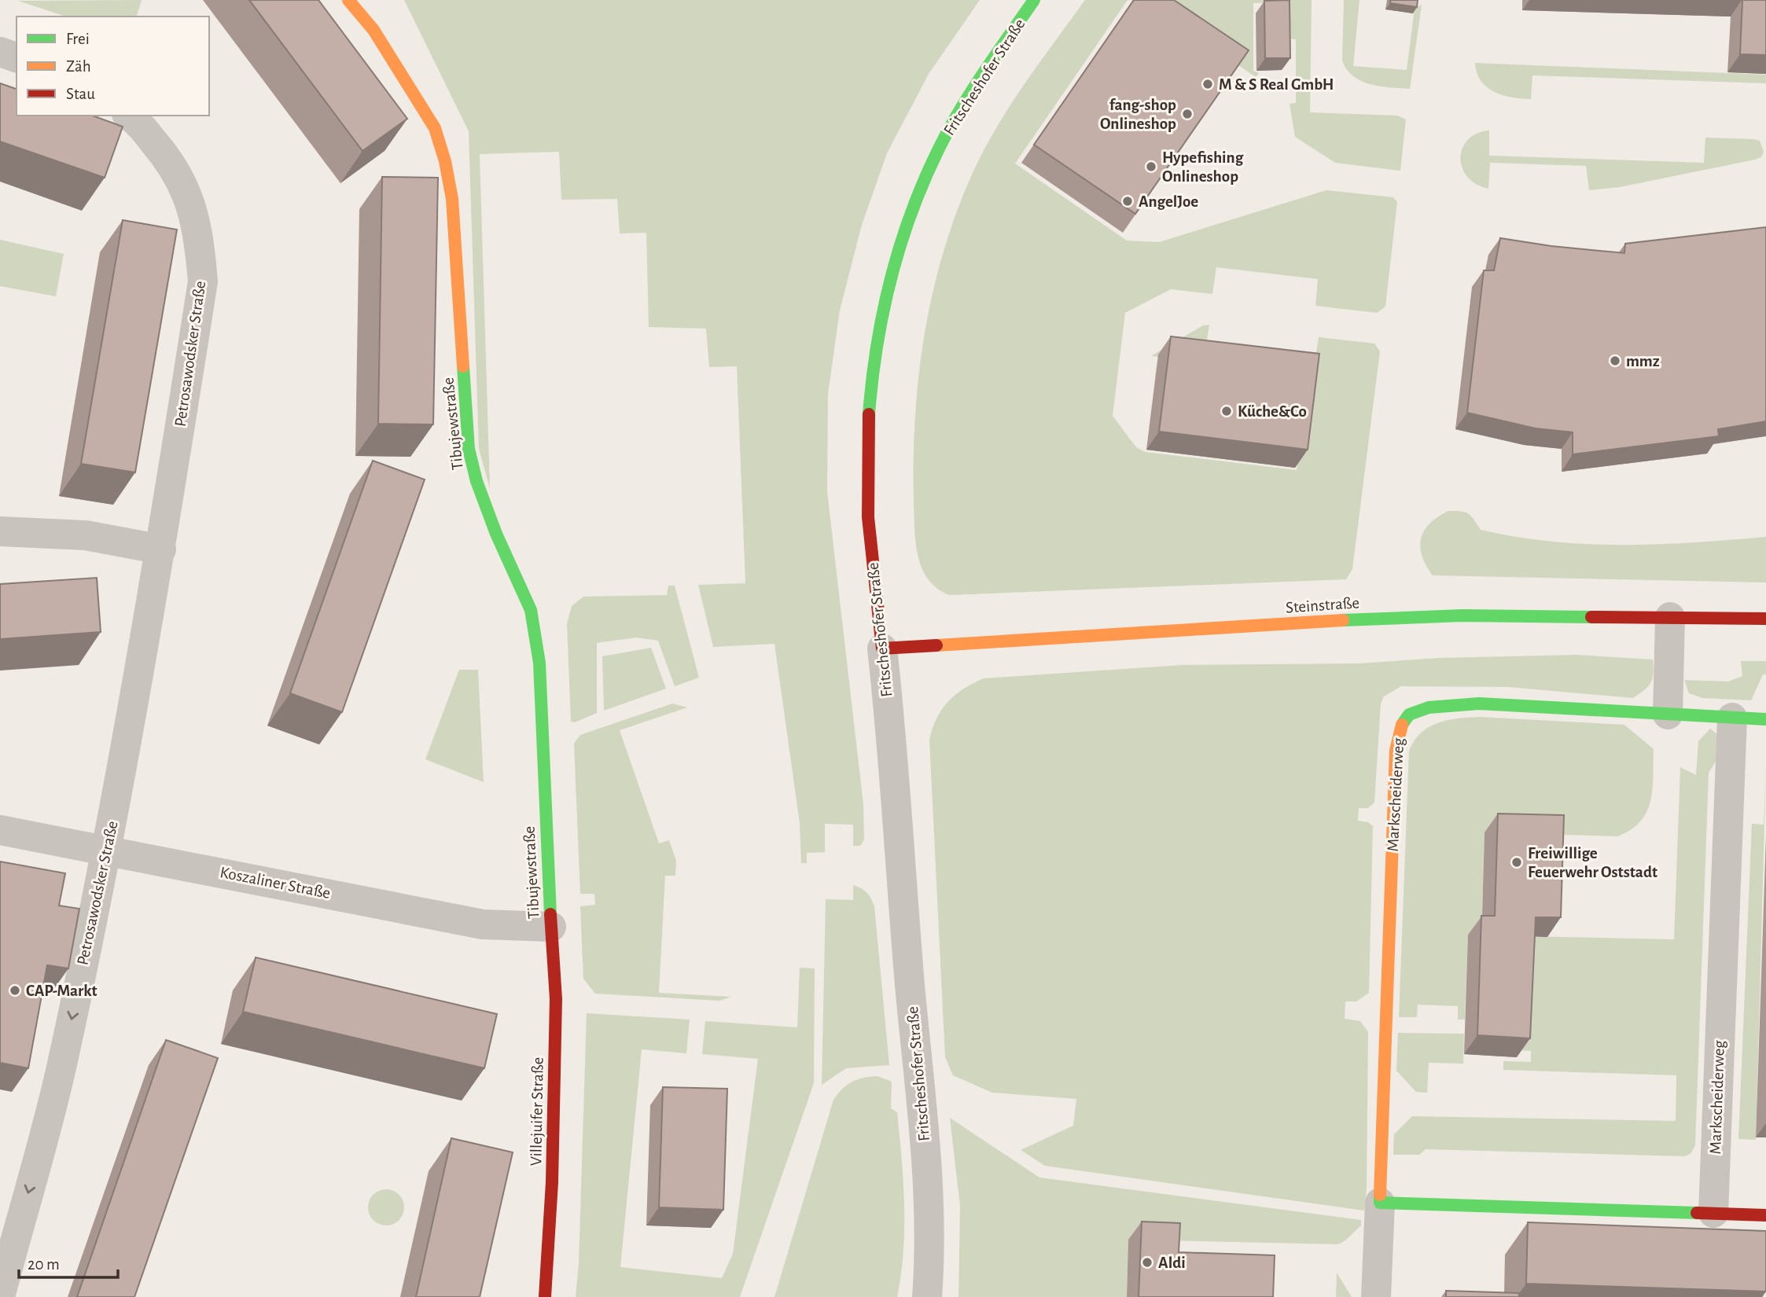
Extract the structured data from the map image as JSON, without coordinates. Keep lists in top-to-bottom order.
{
  "streets": {
    "street": [
      "Fritscheshofer Straße",
      "Petrosawodsker Straße",
      "Tibujewstraße",
      "Steinstraße",
      "Markscheiderweg",
      "Koszaliner Straße",
      "Villejuifer Straße"
    ]
  },
  "crossings": [
    ["Fritscheshofer Straße", "Steinstraße"],
    ["Petrosawodsker Straße", "Koszaliner Straße"],
    ["Tibujewstraße", "Koszaliner Straße"],
    ["Tibujewstraße", "Villejuifer Straße"],
    ["Koszaliner Straße", "Villejuifer Straße"]
  ],
  "one_way": ["Petrosawodsker Straße"],
  "places": [
    "M & S Real GmbH",
    "fang-shop Onlineshop",
    "Hypefishing Onlineshop",
    "AngelJoe",
    "mmz",
    "Küche&Co",
    "Freiwillige Feuerwehr Oststadt",
    "CAP-Markt",
    "Aldi"
  ],
  "legend": ["Frei", "Zäh", "Stau"],
  "scale_bar": "20 m"
}
